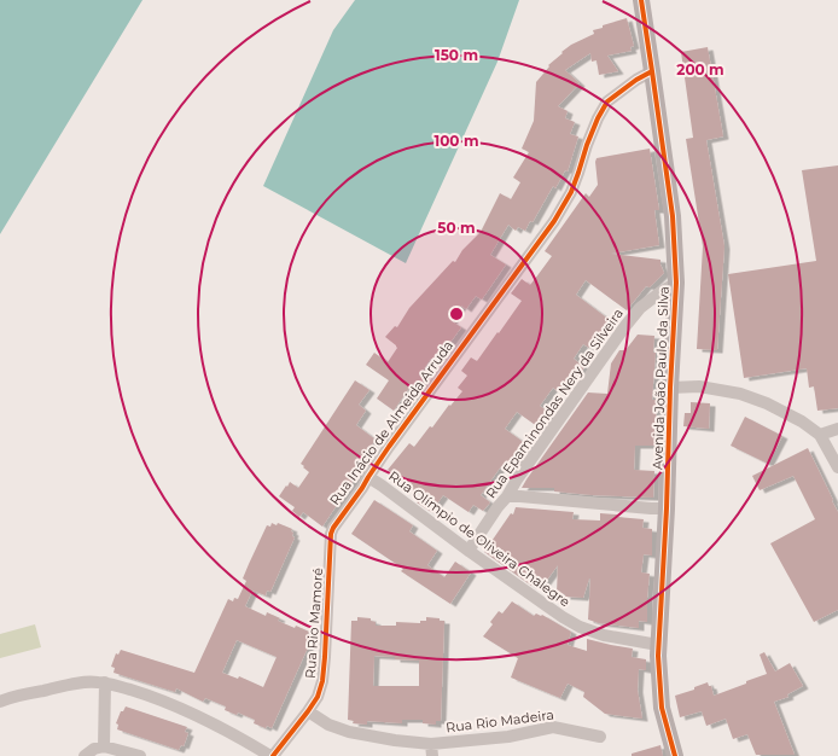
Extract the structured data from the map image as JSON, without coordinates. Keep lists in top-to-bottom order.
{
  "streets": {
    "street": [
      "Avenida João Paulo da Silva",
      "Rua Epaminondas Nery da Silveira",
      "Rua Inácio de Almeida Arruda",
      "Rua Olímpio de Oliveira Chalegre",
      "Rua Rio Mamoré",
      "Rua Rio Madeira"
    ]
  },
  "crossings": [
    ["Avenida João Paulo da Silva", "Rua Epaminondas Nery da Silveira"],
    ["Avenida João Paulo da Silva", "Rua Inácio de Almeida Arruda"],
    ["Avenida João Paulo da Silva", "Rua Olímpio de Oliveira Chalegre"],
    ["Rua Epaminondas Nery da Silveira", "Rua Olímpio de Oliveira Chalegre"],
    ["Rua Inácio de Almeida Arruda", "Rua Olímpio de Oliveira Chalegre"],
    ["Rua Inácio de Almeida Arruda", "Rua Rio Mamoré"],
    ["Rua Rio Mamoré", "Rua Rio Madeira"]
  ],
  "rings": [
    "150 m",
    "200 m",
    "100 m",
    "50 m"
  ]
}
